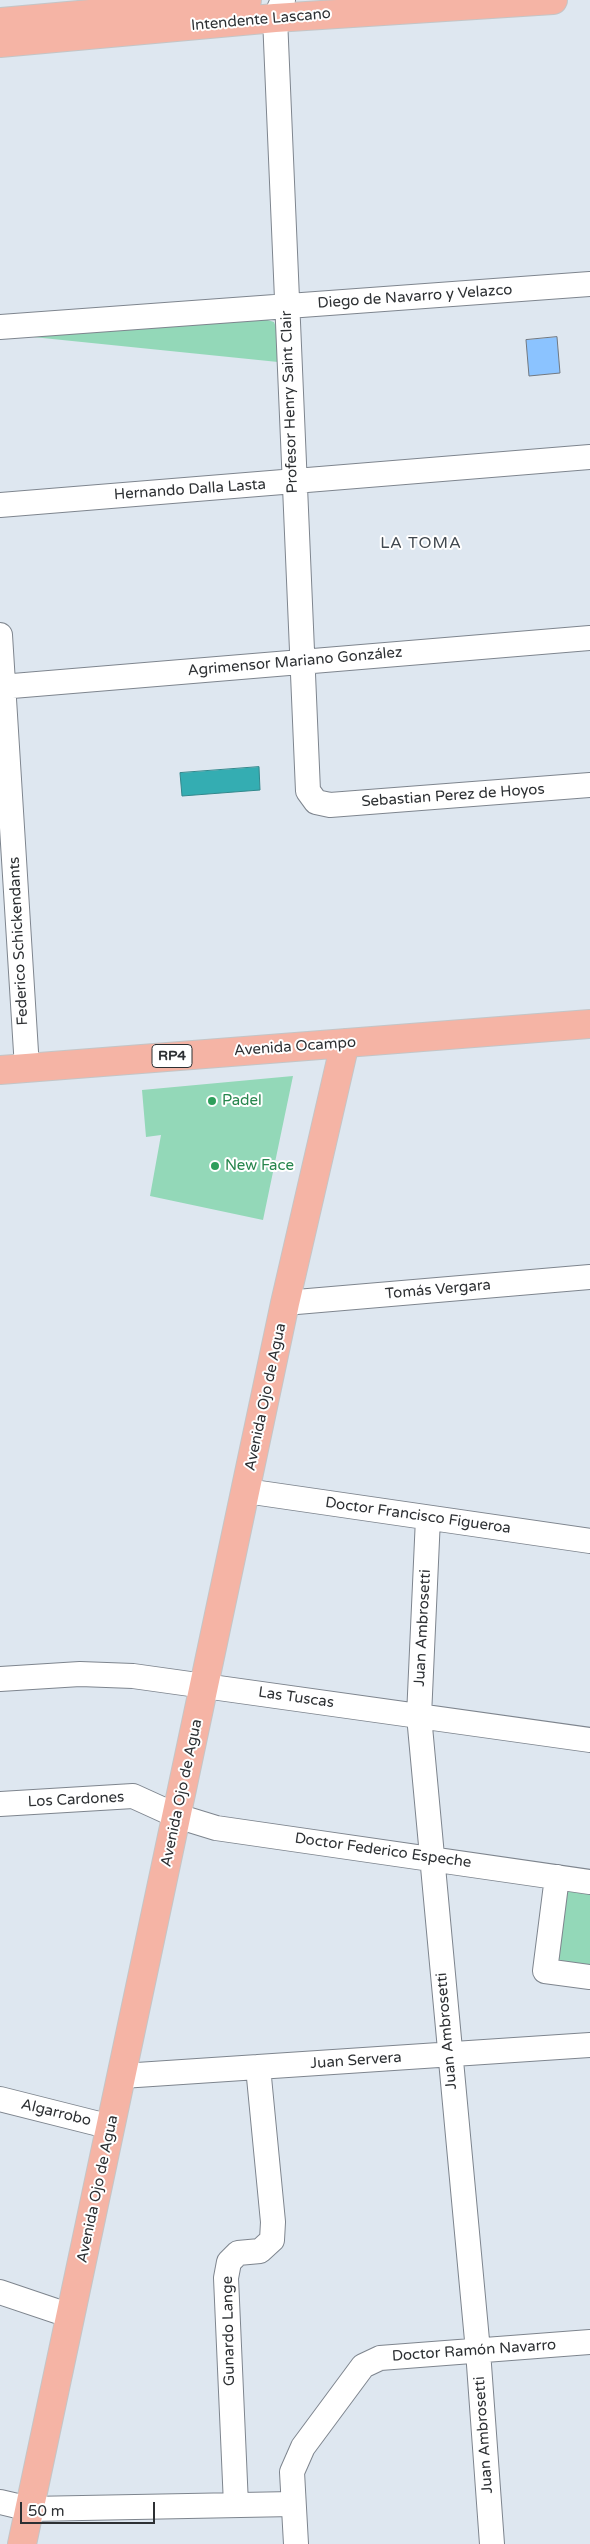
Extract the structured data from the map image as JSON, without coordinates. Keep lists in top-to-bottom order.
{
  "streets": {
    "main road": [
      "Intendente Lascano",
      "Avenida Ocampo",
      "RP4",
      "Avenida Ojo de Agua"
    ],
    "street": [
      "Diego de Navarro y Velazco",
      "Profesor Henry Saint Clair",
      "Hernando Dalla Lasta",
      "Agrimensor Mariano González",
      "Sebastian Perez de Hoyos",
      "Federico Schickendants",
      "Tomás Vergara",
      "Doctor Francisco Figueroa",
      "Juan Ambrosetti",
      "Las Tuscas",
      "Los Cardones",
      "Doctor Federico Espeche",
      "Juan Servera",
      "Algarrobo",
      "Gunardo Lange",
      "Doctor Ramón Navarro"
    ]
  },
  "crossings": [
    ["Intendente Lascano", "Profesor Henry Saint Clair"],
    ["Diego de Navarro y Velazco", "Profesor Henry Saint Clair"],
    ["Profesor Henry Saint Clair", "Hernando Dalla Lasta"],
    ["Profesor Henry Saint Clair", "Agrimensor Mariano González"],
    ["Profesor Henry Saint Clair", "Sebastian Perez de Hoyos"],
    ["Agrimensor Mariano González", "Federico Schickendants"],
    ["Federico Schickendants", "Avenida Ocampo"],
    ["Avenida Ocampo", "Avenida Ojo de Agua"],
    ["Tomás Vergara", "Avenida Ojo de Agua"],
    ["Avenida Ojo de Agua", "Doctor Francisco Figueroa"],
    ["Avenida Ojo de Agua", "Las Tuscas"],
    ["Avenida Ojo de Agua", "Los Cardones"],
    ["Avenida Ojo de Agua", "Doctor Federico Espeche"],
    ["Avenida Ojo de Agua", "Juan Servera"],
    ["Avenida Ojo de Agua", "Algarrobo"],
    ["Doctor Francisco Figueroa", "Juan Ambrosetti"],
    ["Juan Ambrosetti", "Las Tuscas"],
    ["Juan Ambrosetti", "Doctor Federico Espeche"],
    ["Juan Ambrosetti", "Juan Servera"],
    ["Juan Ambrosetti", "Doctor Ramón Navarro"],
    ["Los Cardones", "Doctor Federico Espeche"],
    ["Juan Servera", "Gunardo Lange"]
  ],
  "districts": ["LA TOMA"],
  "places": ["Padel", "New Face"],
  "scale_bar": "50 m"
}
